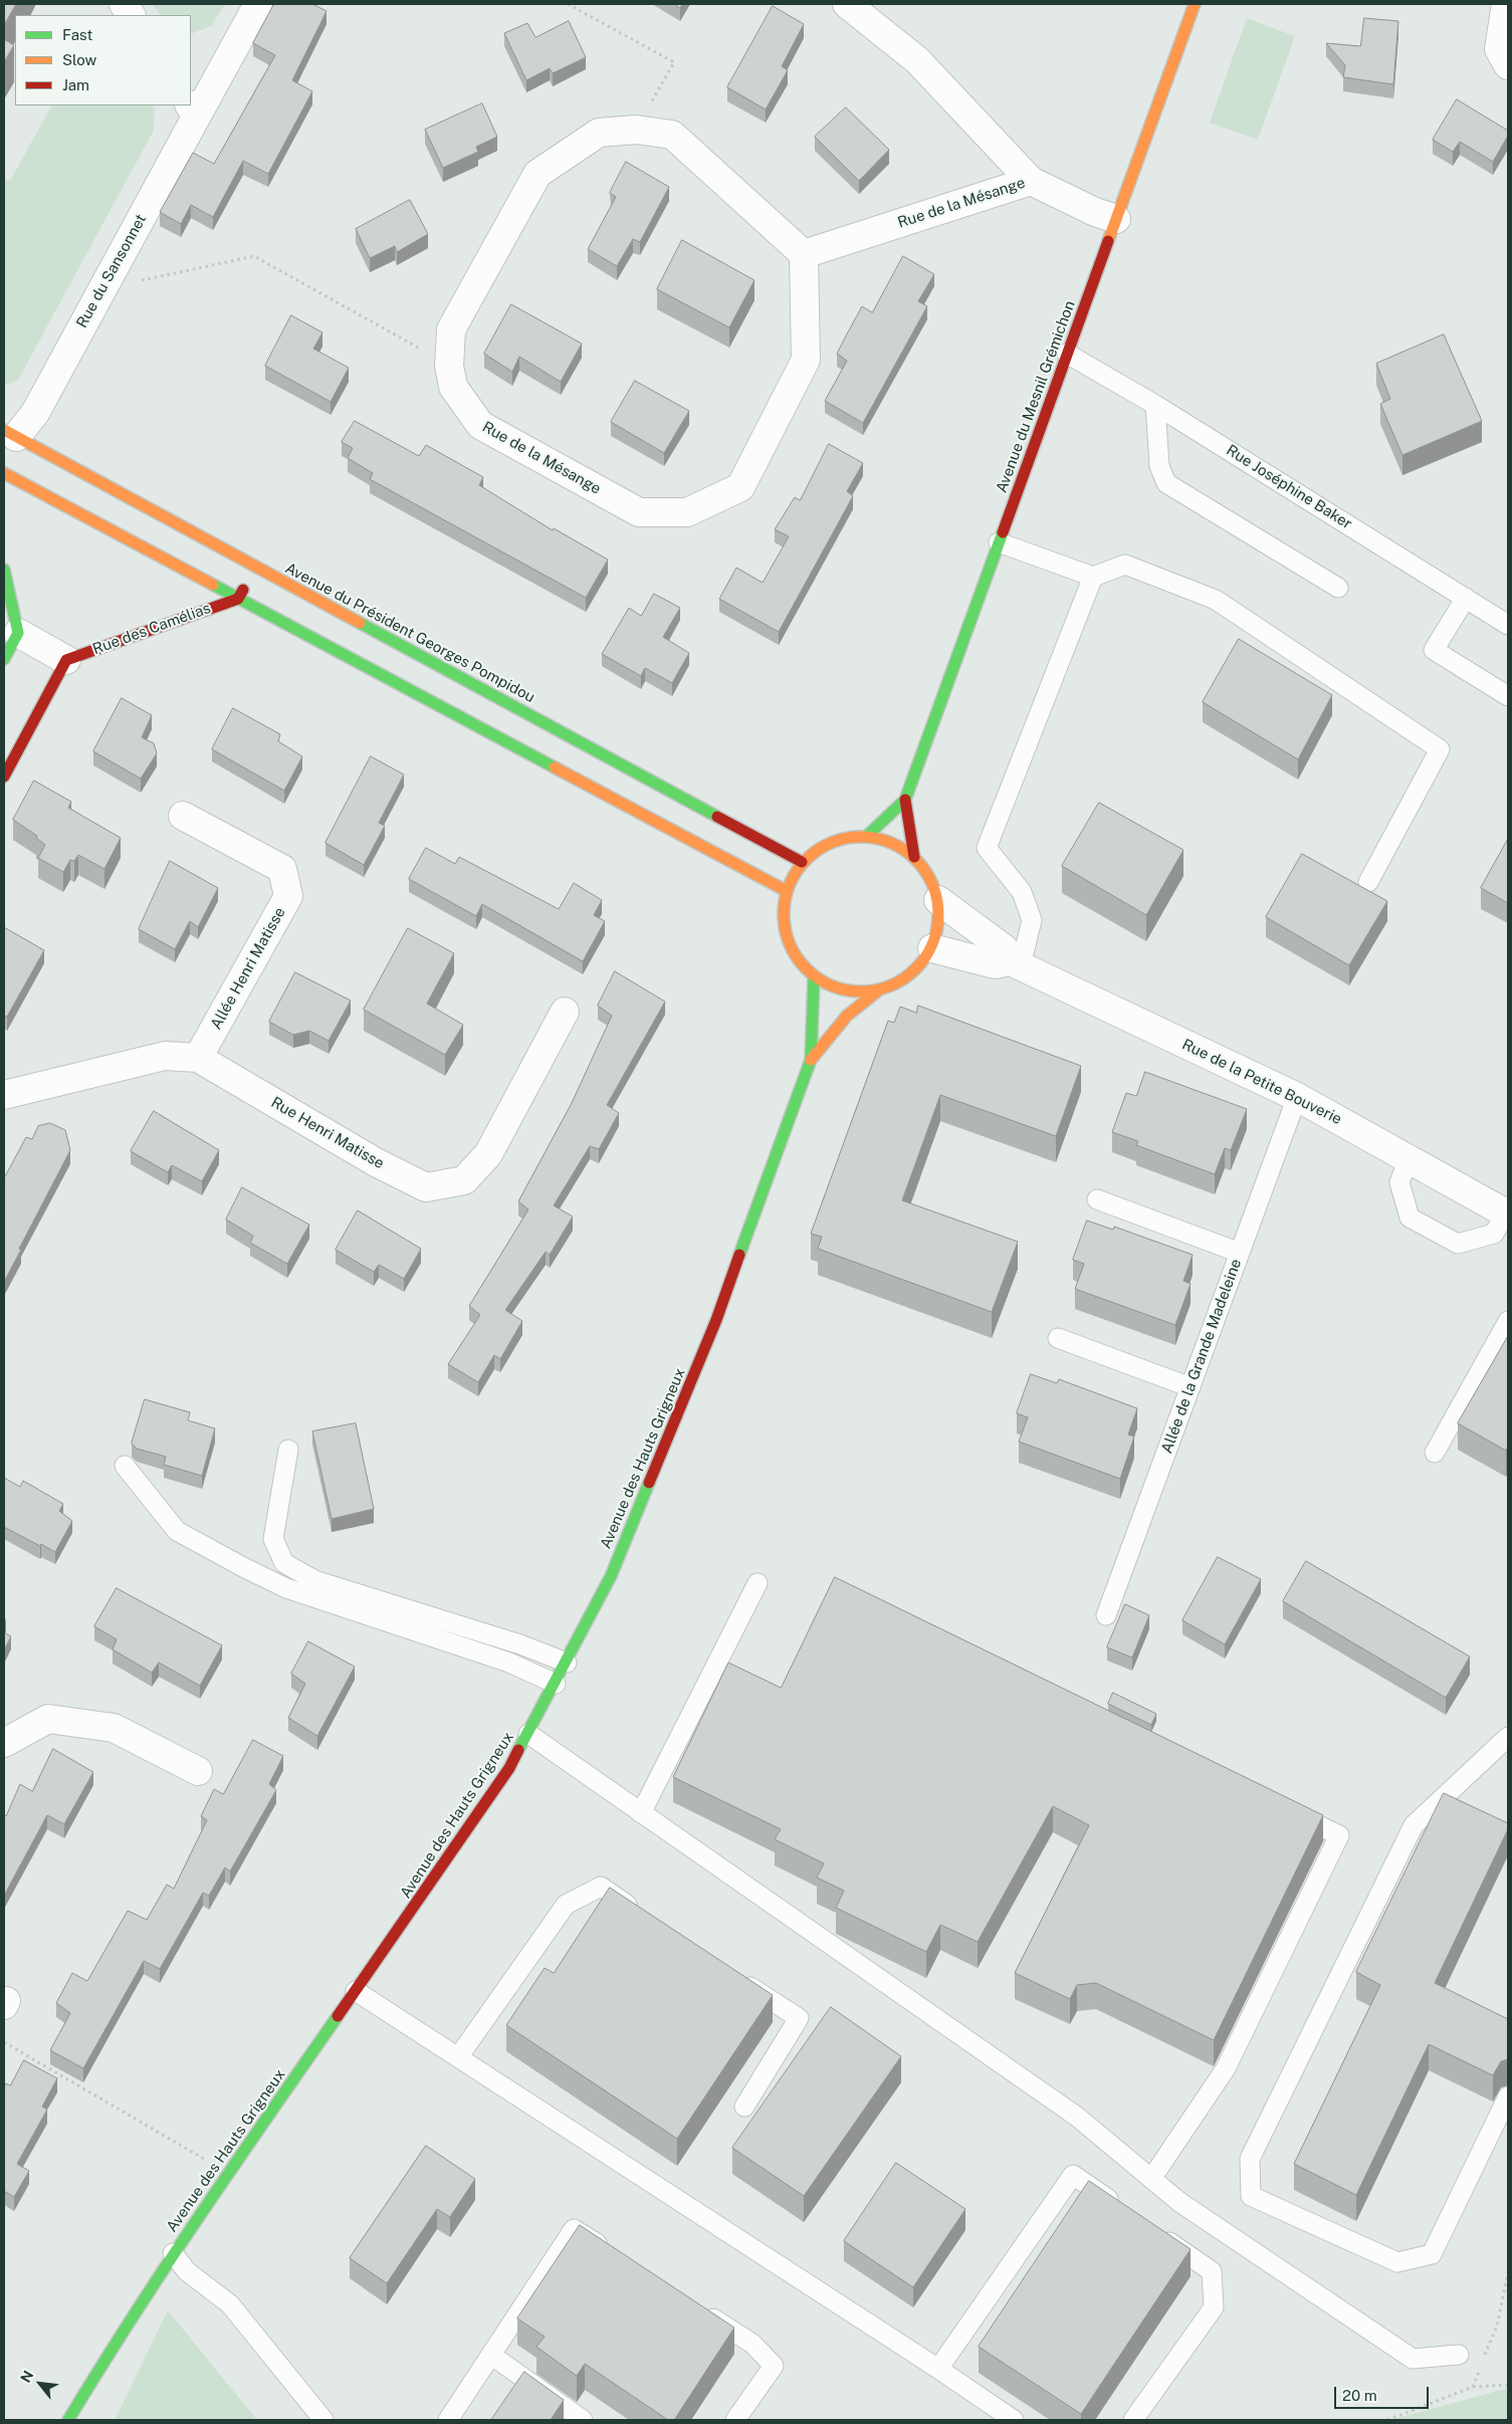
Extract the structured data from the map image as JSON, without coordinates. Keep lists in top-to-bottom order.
{
  "streets": {
    "street": [
      "Rue de la Mésange",
      "Rue du Sansonnet",
      "Avenue du Mesnil Grémichon",
      "Rue des Camélias",
      "Avenue du Président Georges Pompidou",
      "Allée Henri Matisse",
      "Rue de la Petite Bouverie",
      "Rue Henri Matisse",
      "Avenue des Hauts Grigneux"
    ],
    "lane": ["Rue Joséphine Baker", "Allée de la Grande Madeleine"]
  },
  "crossings": [
    ["Rue de la Mésange", "Avenue du Mesnil Grémichon"],
    ["Rue du Sansonnet", "Avenue du Président Georges Pompidou"],
    ["Avenue du Mesnil Grémichon", "Rue Joséphine Baker"],
    ["Avenue du Mesnil Grémichon", "Avenue du Président Georges Pompidou"],
    ["Avenue du Mesnil Grémichon", "Rue de la Petite Bouverie"],
    ["Avenue du Mesnil Grémichon", "Avenue des Hauts Grigneux"],
    ["Avenue du Président Georges Pompidou", "Rue de la Petite Bouverie"],
    ["Avenue du Président Georges Pompidou", "Avenue des Hauts Grigneux"],
    ["Allée Henri Matisse", "Rue Henri Matisse"],
    ["Rue de la Petite Bouverie", "Allée de la Grande Madeleine"],
    ["Rue de la Petite Bouverie", "Avenue des Hauts Grigneux"]
  ],
  "legend": ["Fast", "Slow", "Jam"],
  "scale_bar": "20 m",
  "north": "top left"
}
